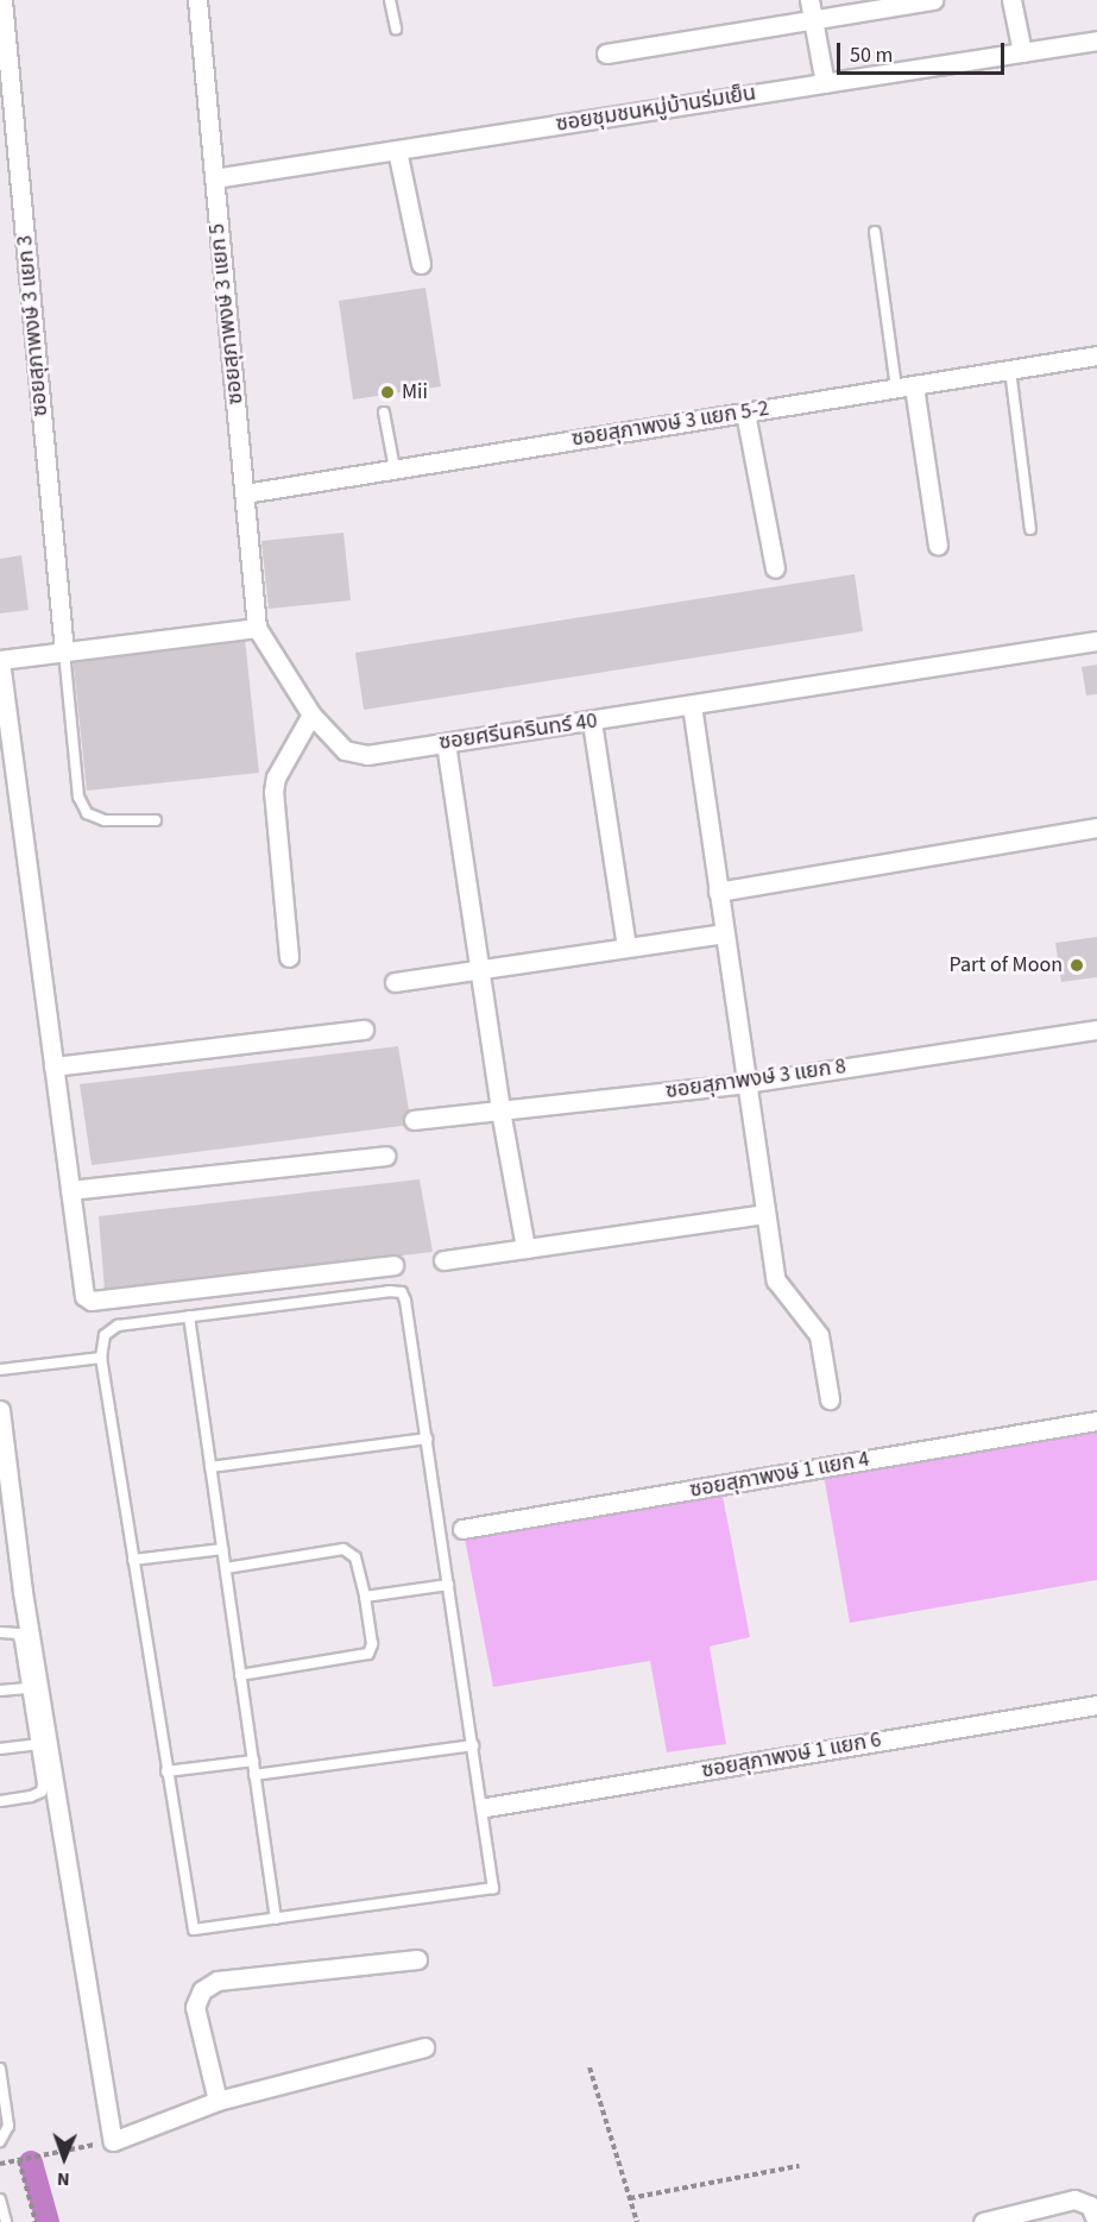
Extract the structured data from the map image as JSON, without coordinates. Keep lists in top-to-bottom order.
{
  "streets": {
    "street": [
      "ซอยชุมชนหมู่บ้านร่มเย็น",
      "ซอยสุภาพงษ์ 3 แยก 5",
      "ซอยสุภาพงษ์ 3 แยก 3",
      "ซอยสุภาพงษ์ 3 แยก 5-2",
      "ซอยศรีนครินทร์ 40",
      "ซอยสุภาพงษ์ 3 แยก 8",
      "ซอยสุภาพงษ์ 1 แยก 4",
      "ซอยสุภาพงษ์ 1 แยก 6"
    ]
  },
  "crossings": [
    ["ซอยชุมชนหมู่บ้านร่มเย็น", "ซอยสุภาพงษ์ 3 แยก 5"],
    ["ซอยสุภาพงษ์ 3 แยก 5", "ซอยสุภาพงษ์ 3 แยก 5-2"],
    ["ซอยสุภาพงษ์ 3 แยก 5", "ซอยศรีนครินทร์ 40"]
  ],
  "places": ["Mii", "Part of Moon"],
  "scale_bar": "50 m",
  "north": "bottom"
}
